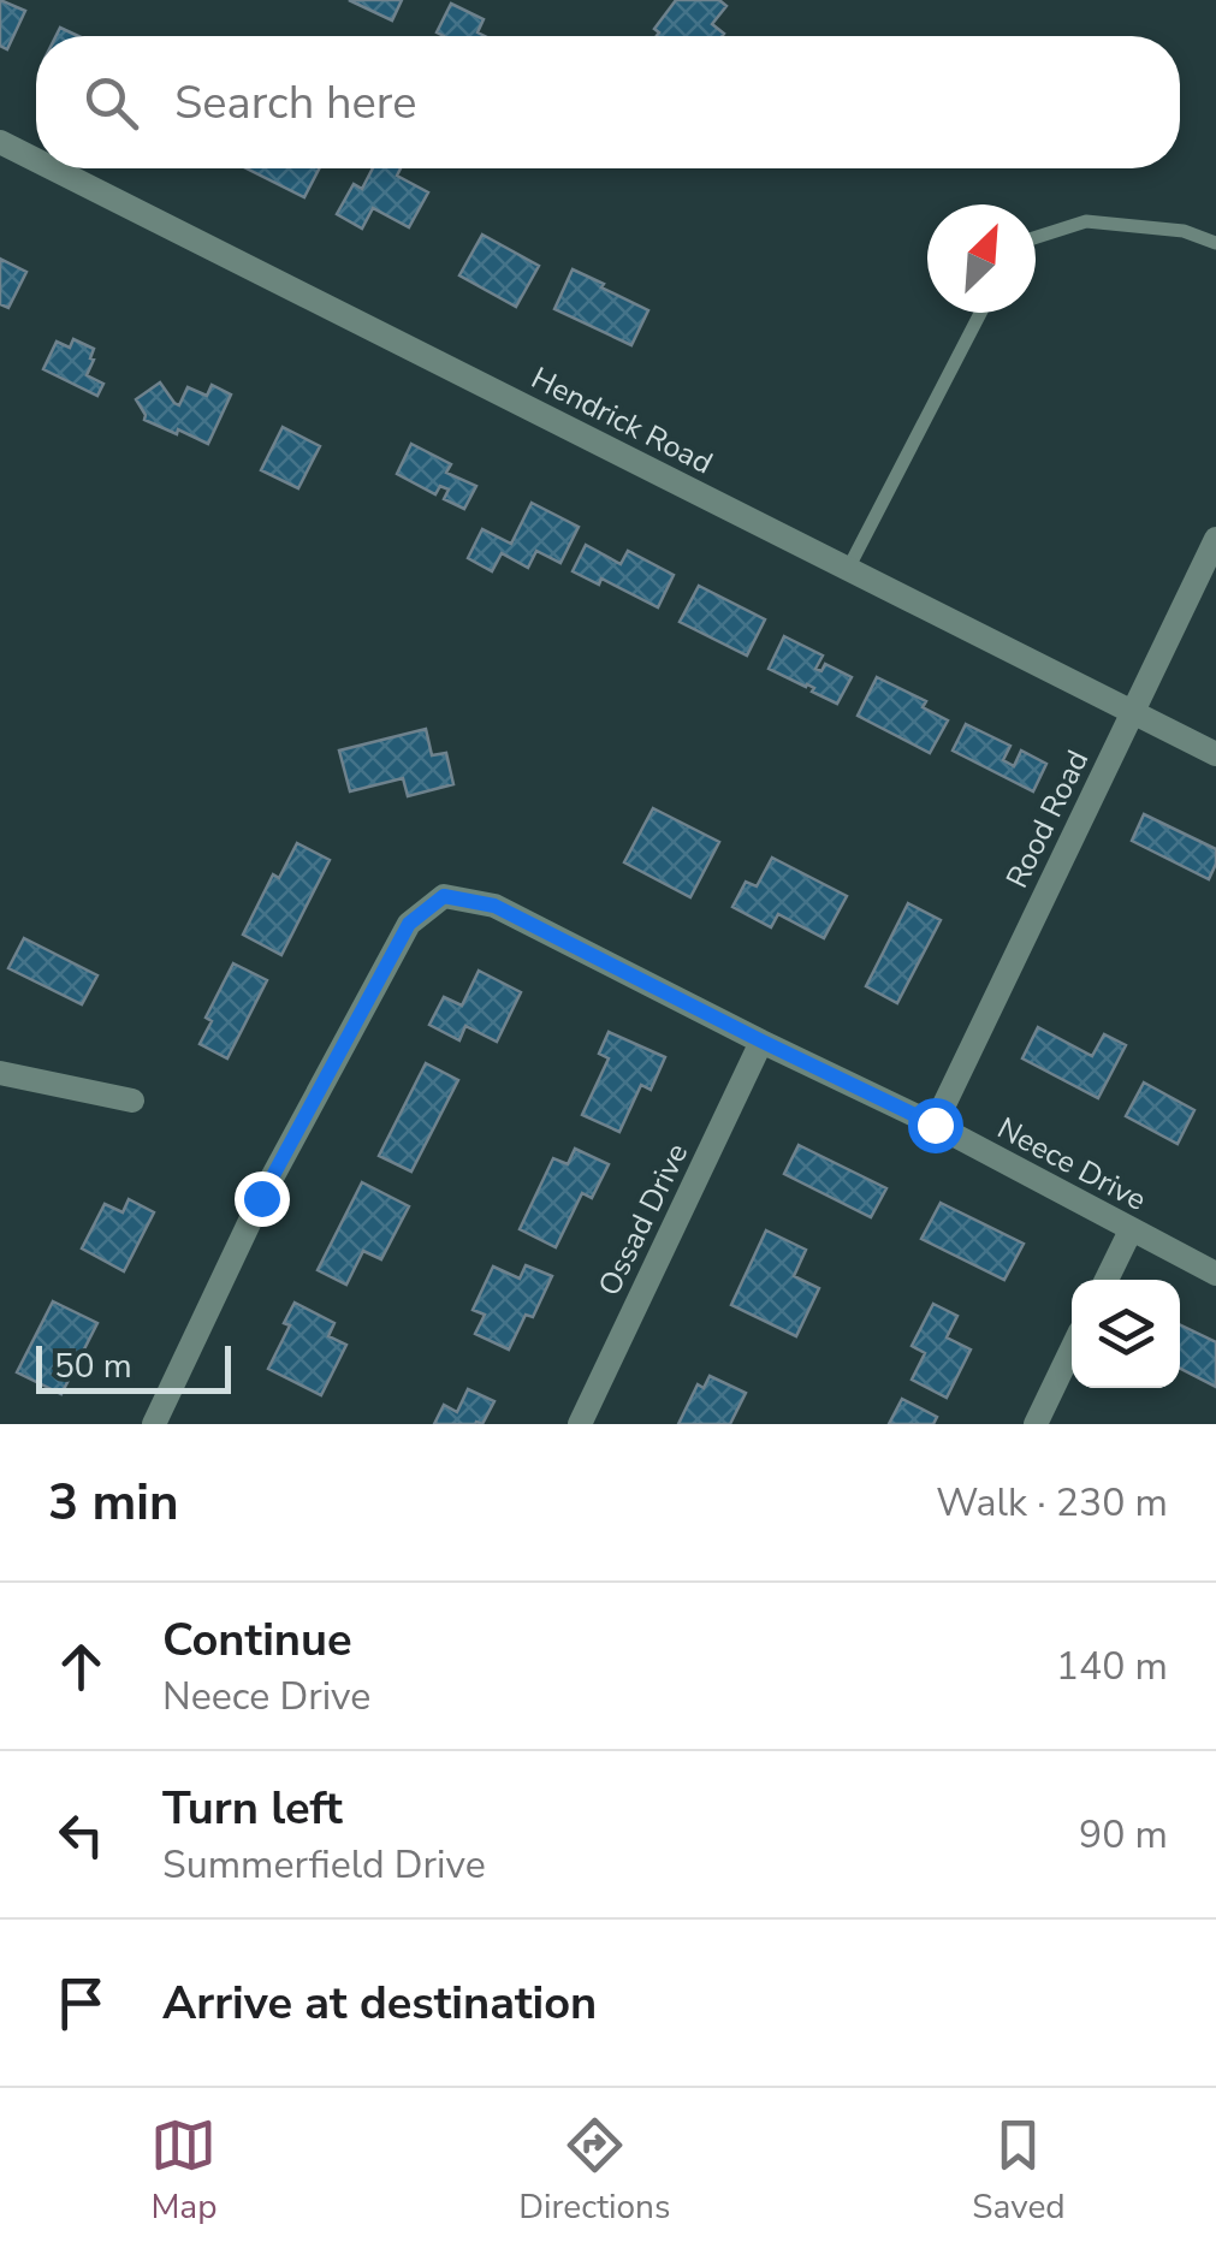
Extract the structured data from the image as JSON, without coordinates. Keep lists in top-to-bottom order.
{
  "streets": {
    "street": [
      "Hendrick Road",
      "Rood Road",
      "Neece Drive",
      "Ossad Drive"
    ]
  },
  "crossings": [
    ["Hendrick Road", "Rood Road"],
    ["Rood Road", "Neece Drive"],
    ["Neece Drive", "Ossad Drive"]
  ],
  "scale_bar": "50 m",
  "north": "top right",
  "page": {
    "search": "Search here",
    "scale": "50 m",
    "heading": ["3 min", "Walk · 230 m"],
    "list": [
      ["Continue", "Neece Drive", "140 m"],
      ["Turn left", "Summerfield Drive", "90 m"],
      "Arrive at destination"
    ],
    "nav": ["Map", "Directions", "Saved"]
  }
}
